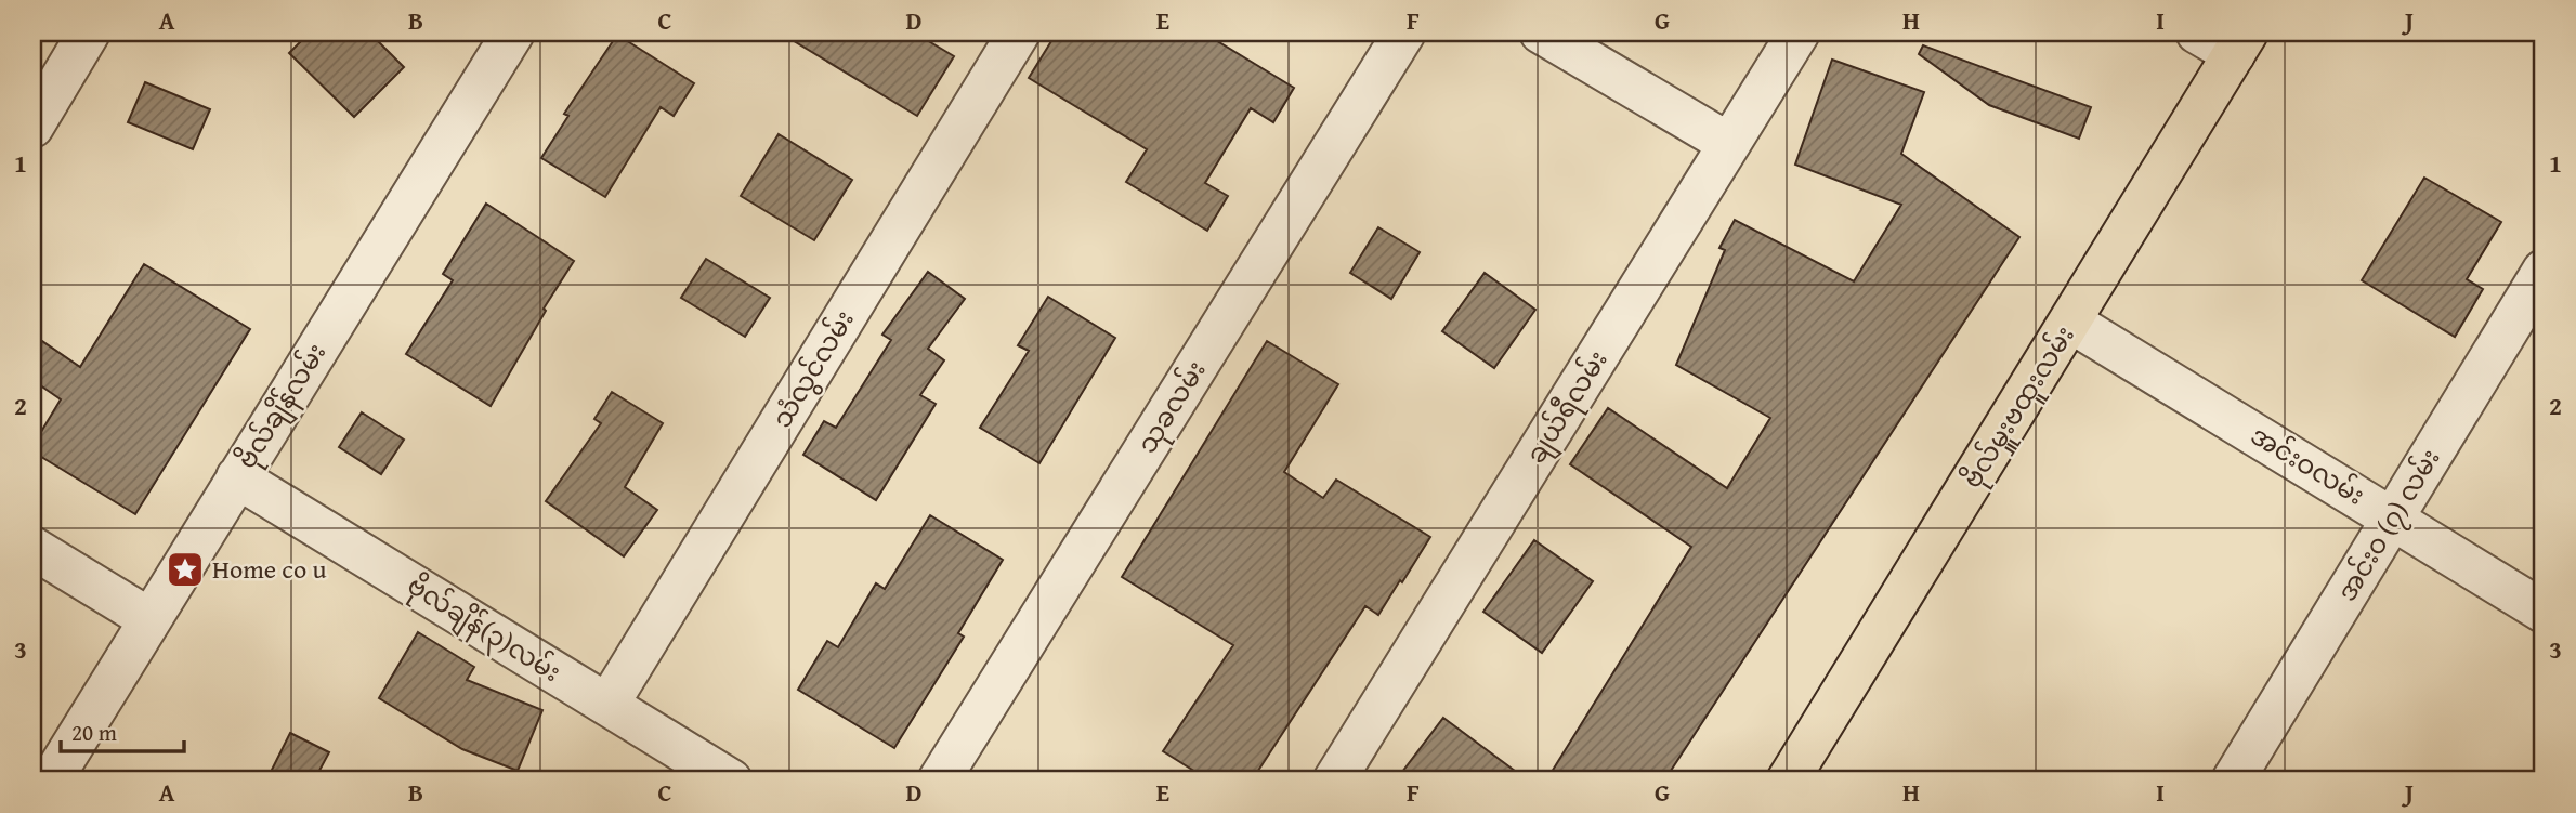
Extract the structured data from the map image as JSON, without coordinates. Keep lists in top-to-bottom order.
{
  "streets": {
    "main road": ["ဗိုလ်မှူးဗထူးလမ်း"],
    "street": [
      "သံလွင်လမ်း",
      "ဗိုလ်ချိန်လမ်း",
      "သုခလမ်း",
      "ချယ်ရီလမ်း",
      "အင်းဝလမ်း",
      "အင်းဝ (၇) လမ်း",
      "ဗိုလ်ချိန်(၃)လမ်း"
    ]
  },
  "crossings": [
    ["သံလွင်လမ်း", "ဗိုလ်ချိန်(၃)လမ်း"],
    ["ဗိုလ်ချိန်လမ်း", "ဗိုလ်ချိန်(၃)လမ်း"],
    ["ဗိုလ်မှူးဗထူးလမ်း", "အင်းဝလမ်း"],
    ["အင်းဝလမ်း", "အင်းဝ (၇) လမ်း"]
  ],
  "places": {
    "place": ["Home co u"]
  },
  "scale_bar": "20 m",
  "grid": {
    "columns": [
      "A",
      "B",
      "C",
      "D",
      "E",
      "F",
      "G",
      "H",
      "I",
      "J"
    ],
    "rows": ["1", "2", "3"]
  }
}
